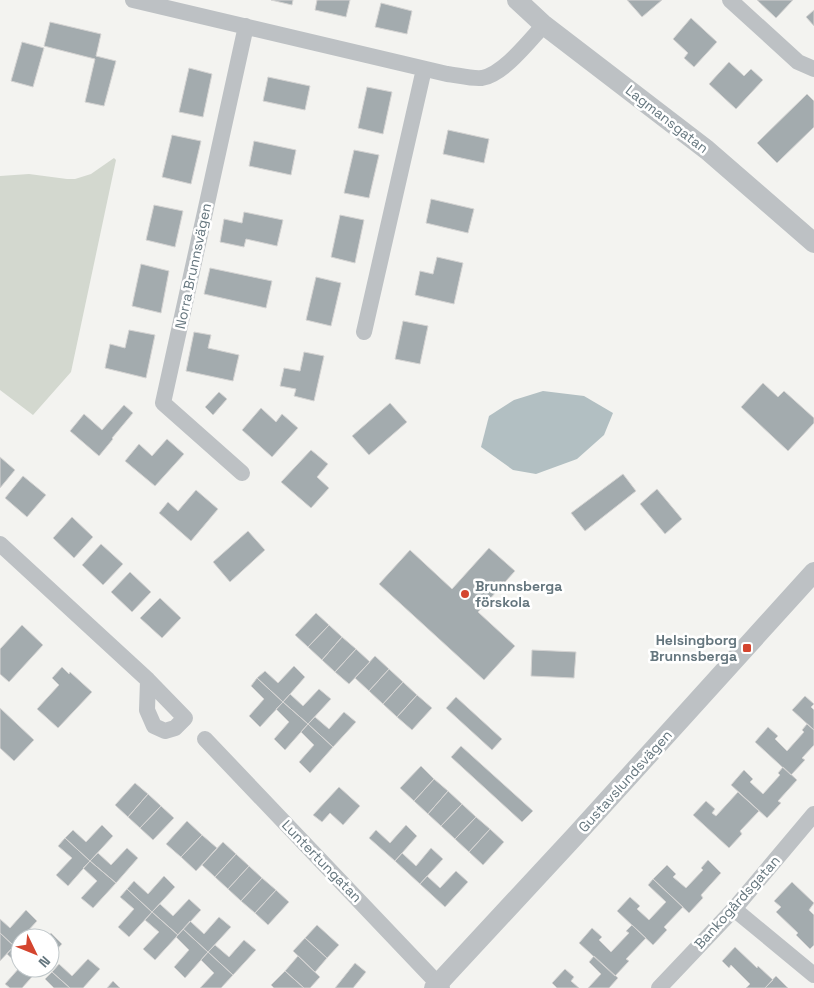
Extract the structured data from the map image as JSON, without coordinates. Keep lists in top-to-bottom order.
{
  "streets": {
    "street": [
      "Lagmansgatan",
      "Norra Brunnsvägen",
      "Gustavslundsvägen",
      "Luntertungatan",
      "Bankogårdsgatan"
    ]
  },
  "crossings": [
    ["Gustavslundsvägen", "Luntertungatan"]
  ],
  "places": {
    "other": ["Brunnsberga förskola"],
    "transit": ["Helsingborg Brunnsberga"]
  },
  "north": "bottom right"
}
